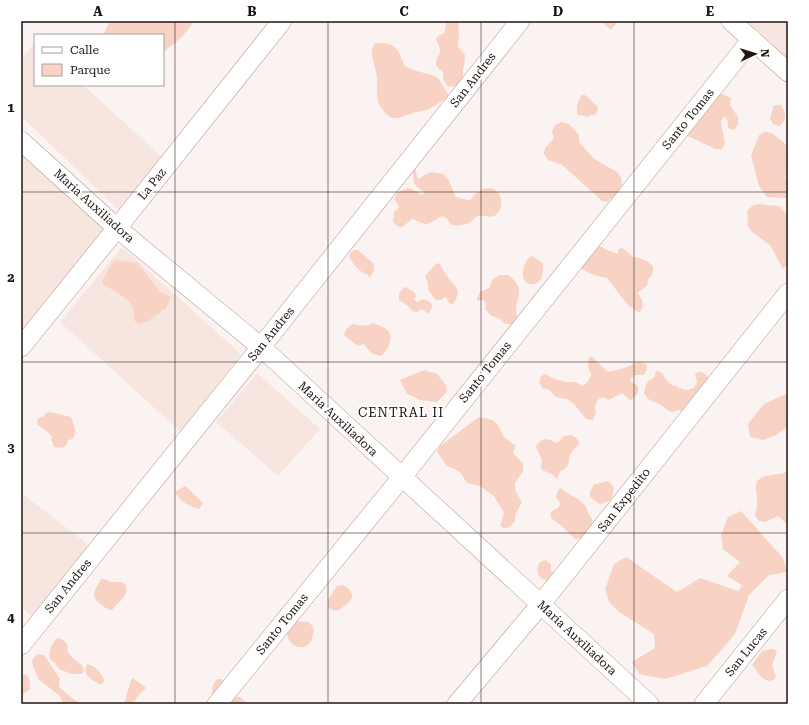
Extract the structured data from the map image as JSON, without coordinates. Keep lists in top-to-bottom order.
{
  "streets": {
    "street": [
      "San Andres",
      "Santo Tomas",
      "La Paz",
      "Maria Auxiliadora",
      "San Expedito",
      "San Lucas"
    ]
  },
  "crossings": [
    ["San Andres", "Maria Auxiliadora"],
    ["Santo Tomas", "Maria Auxiliadora"],
    ["La Paz", "Maria Auxiliadora"],
    ["Maria Auxiliadora", "San Expedito"]
  ],
  "districts": ["CENTRAL II"],
  "legend": ["Calle", "Parque"],
  "north": "right",
  "grid": {
    "columns": [
      "A",
      "B",
      "C",
      "D",
      "E"
    ],
    "rows": [
      "1",
      "2",
      "3",
      "4"
    ]
  }
}
